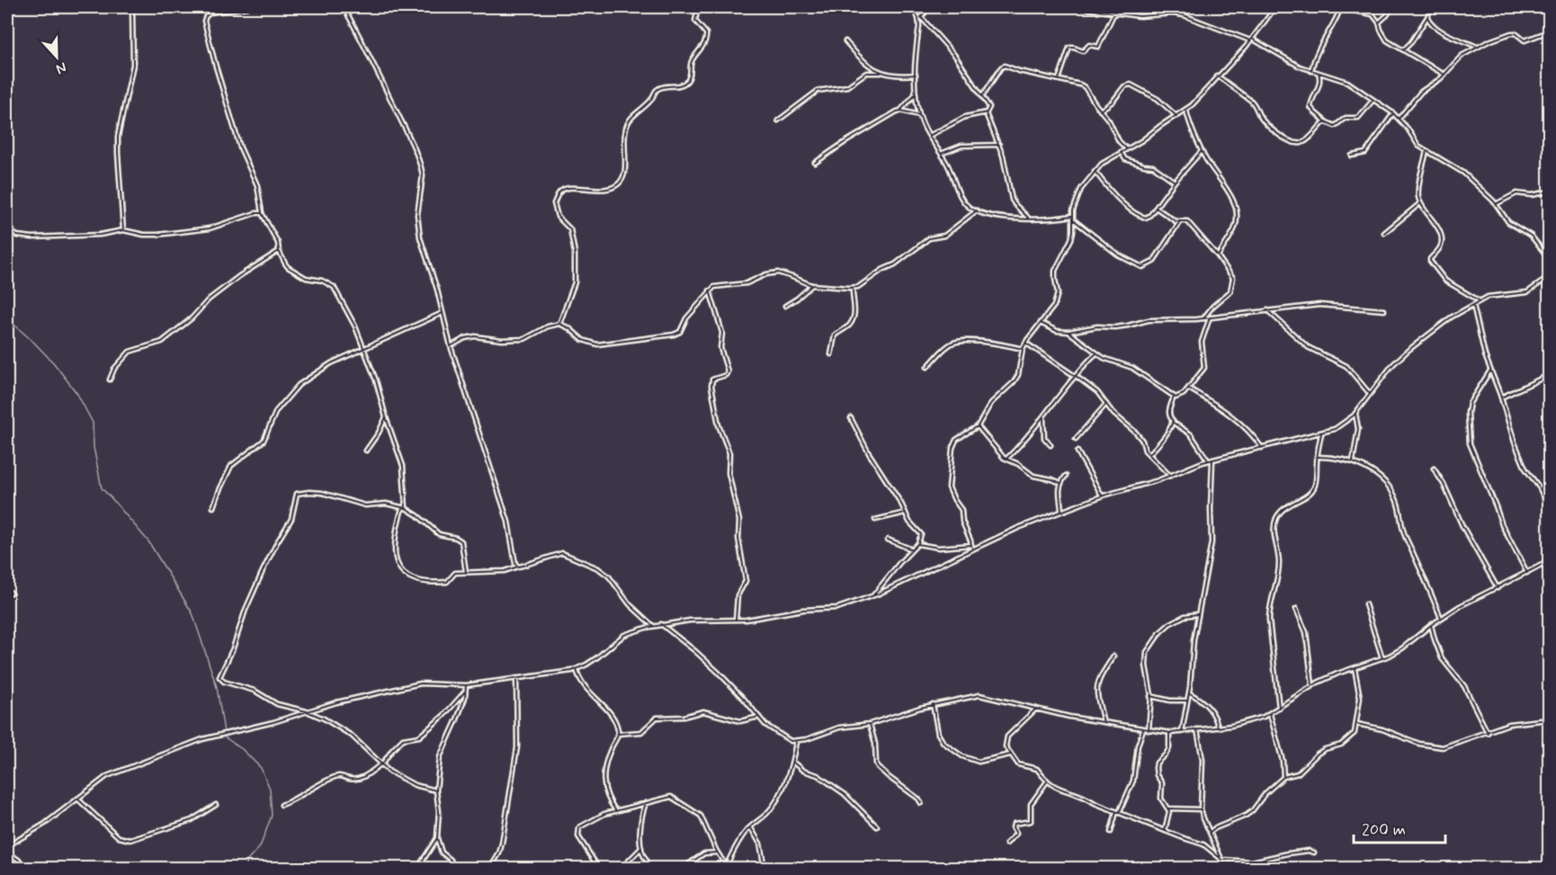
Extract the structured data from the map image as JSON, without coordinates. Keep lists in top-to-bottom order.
{
  "scale_bar": "200 m",
  "north": "bottom"
}
